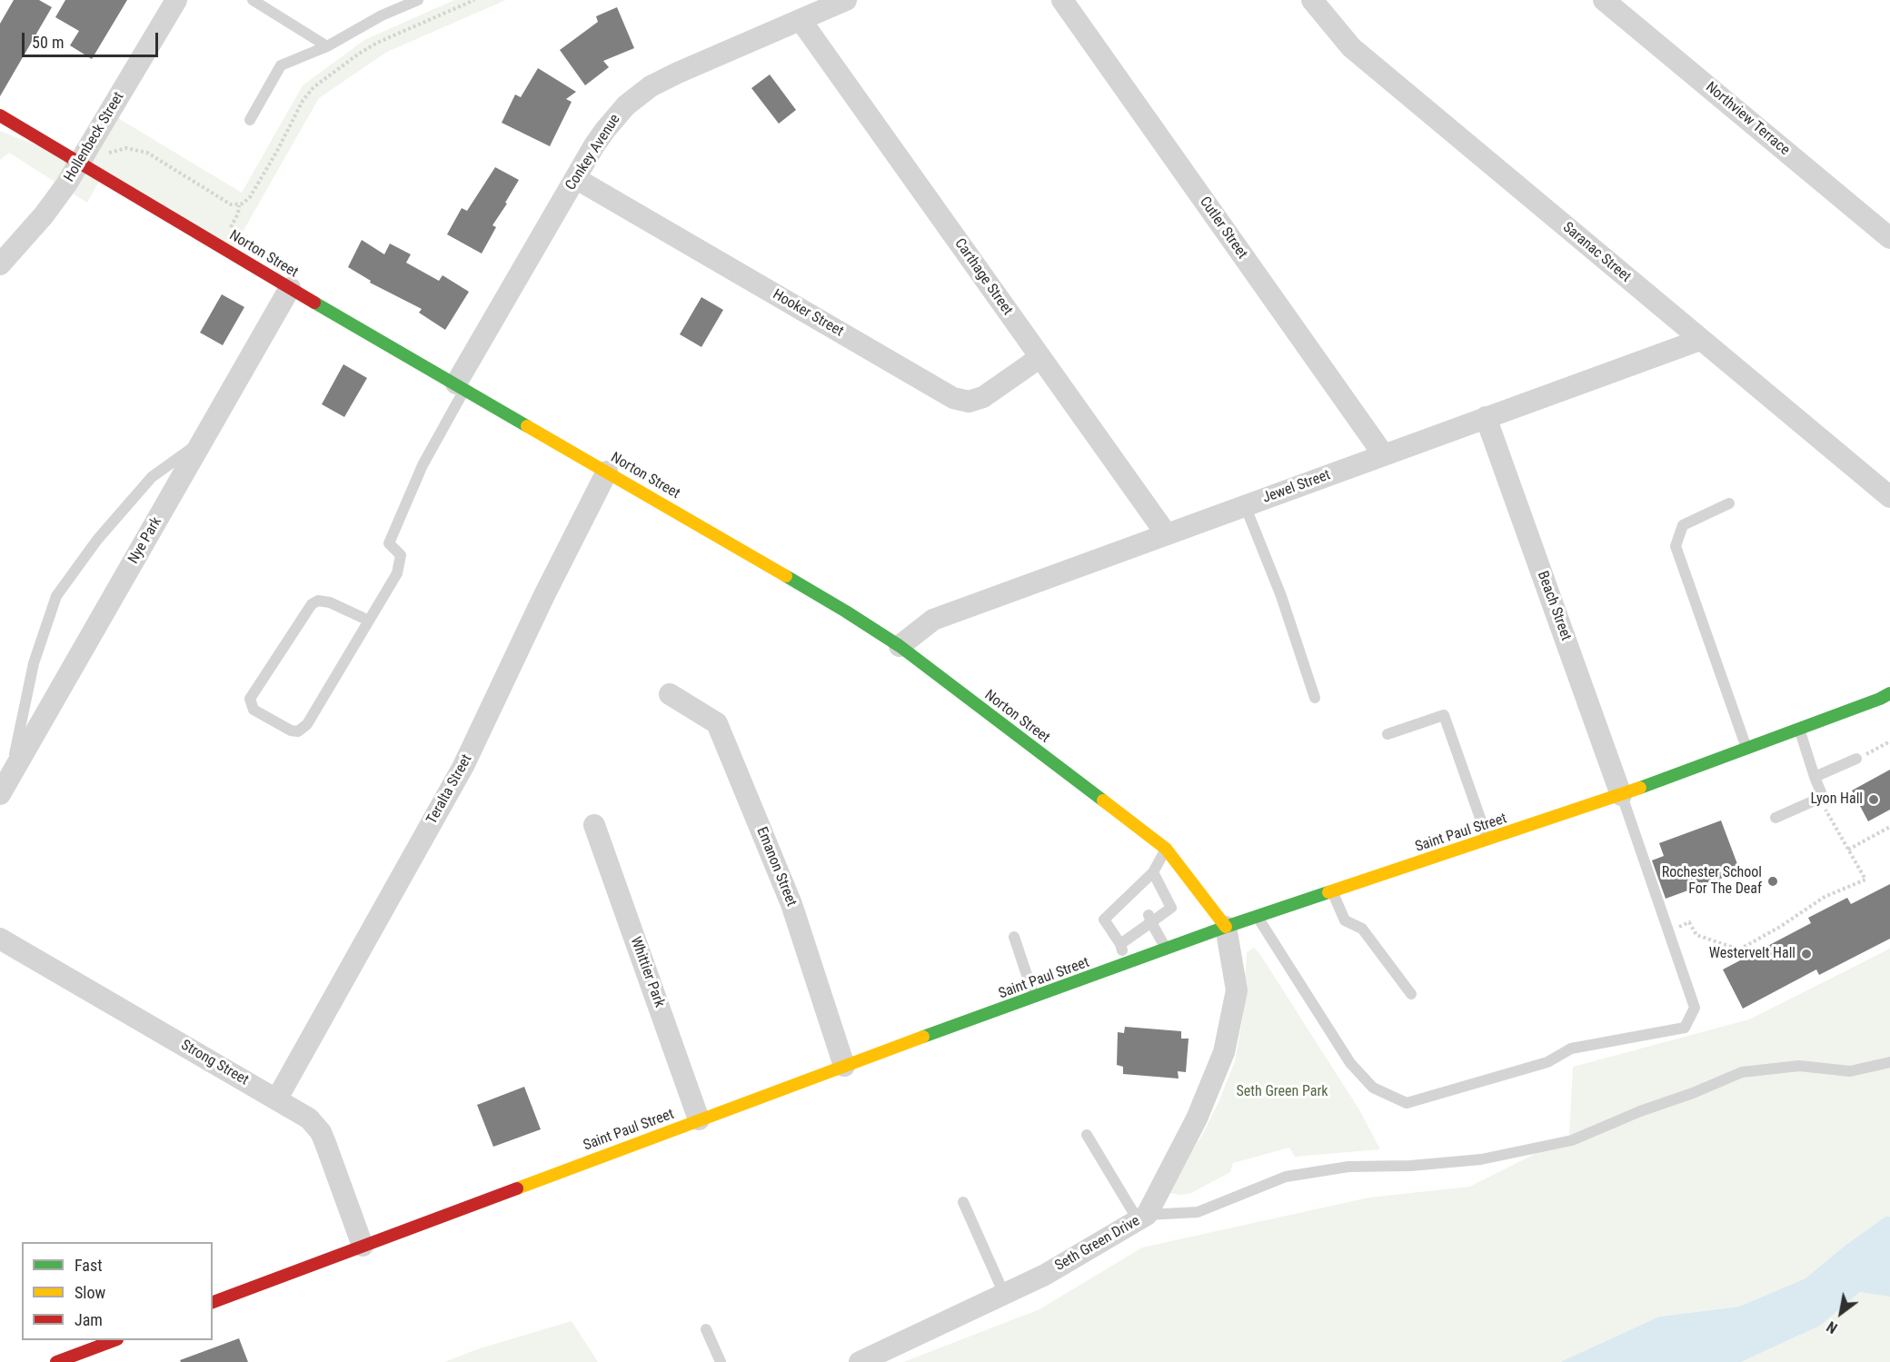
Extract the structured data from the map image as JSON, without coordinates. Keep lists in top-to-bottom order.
{
  "streets": {
    "main road": ["Norton Street", "Saint Paul Street"],
    "street": [
      "Northview Terrace",
      "Hollenbeck Street",
      "Conkey Avenue",
      "Cutler Street",
      "Saranac Street",
      "Carthage Street",
      "Hooker Street",
      "Jewel Street",
      "Nye Park",
      "Beach Street",
      "Teralta Street",
      "Emanon Street",
      "Whittier Park",
      "Strong Street",
      "Seth Green Drive"
    ]
  },
  "crossings": [
    ["Hollenbeck Street", "Norton Street"],
    ["Conkey Avenue", "Norton Street"],
    ["Conkey Avenue", "Carthage Street"],
    ["Conkey Avenue", "Hooker Street"],
    ["Cutler Street", "Jewel Street"],
    ["Saranac Street", "Jewel Street"],
    ["Norton Street", "Jewel Street"],
    ["Norton Street", "Nye Park"],
    ["Norton Street", "Teralta Street"],
    ["Norton Street", "Saint Paul Street"],
    ["Norton Street", "Seth Green Drive"],
    ["Carthage Street", "Hooker Street"],
    ["Carthage Street", "Jewel Street"],
    ["Jewel Street", "Beach Street"],
    ["Beach Street", "Saint Paul Street"],
    ["Teralta Street", "Strong Street"],
    ["Saint Paul Street", "Emanon Street"],
    ["Saint Paul Street", "Whittier Park"],
    ["Saint Paul Street", "Strong Street"],
    ["Saint Paul Street", "Seth Green Drive"]
  ],
  "parks": ["Seth Green Park"],
  "places": ["Lyon Hall", "Rochester School For The Deaf", "Westervelt Hall"],
  "legend": ["Fast", "Slow", "Jam"],
  "scale_bar": "50 m",
  "north": "bottom left"
}
